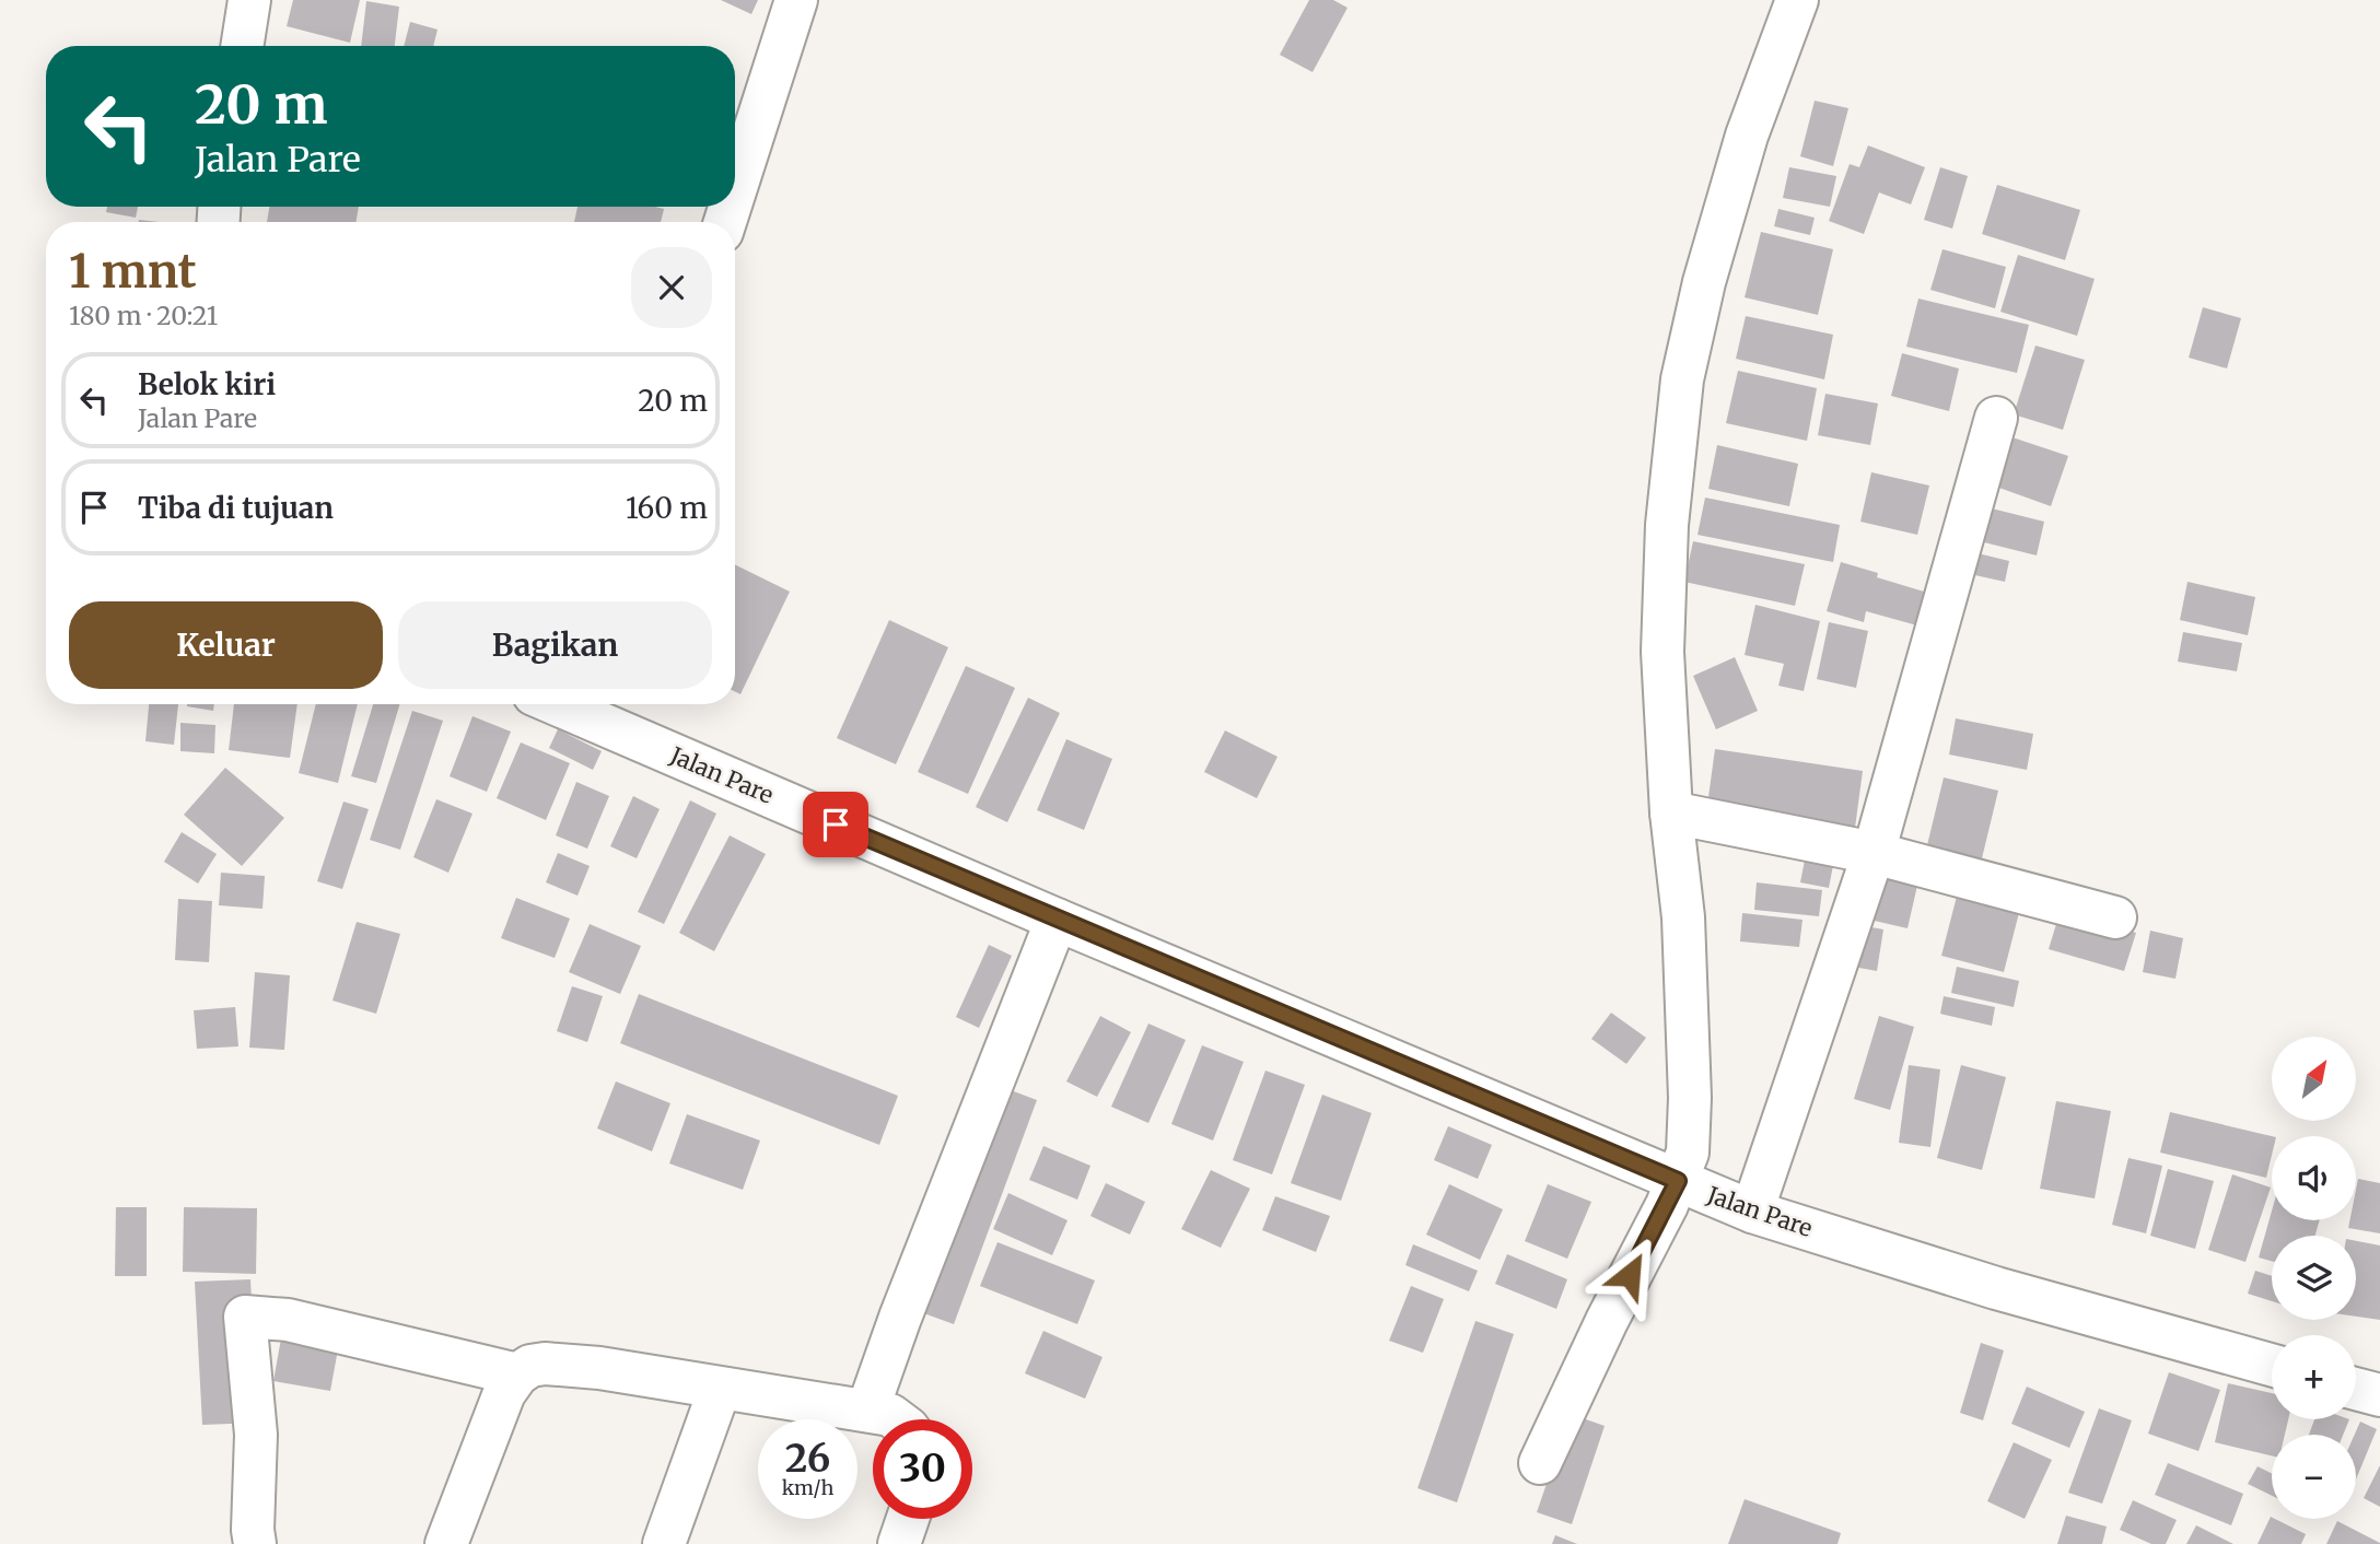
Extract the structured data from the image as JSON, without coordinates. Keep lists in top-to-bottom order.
{
  "streets": {
    "street": ["Jalan Pare"]
  },
  "north": "top right",
  "page": {
    "turn": ["20 m", "Jalan Pare"],
    "heading": ["1 mnt", "180 m · 20:21"],
    "list": [
      {
        "name": "Belok kiri",
        "note": "Jalan Pare",
        "value": "20 m"
      },
      {
        "name": "Tiba di tujuan",
        "value": "160 m"
      }
    ],
    "buttons": ["Keluar", "Bagikan"],
    "map_buttons": ["+", "−"],
    "speed": "26 km/h",
    "limit": "30"
  }
}
